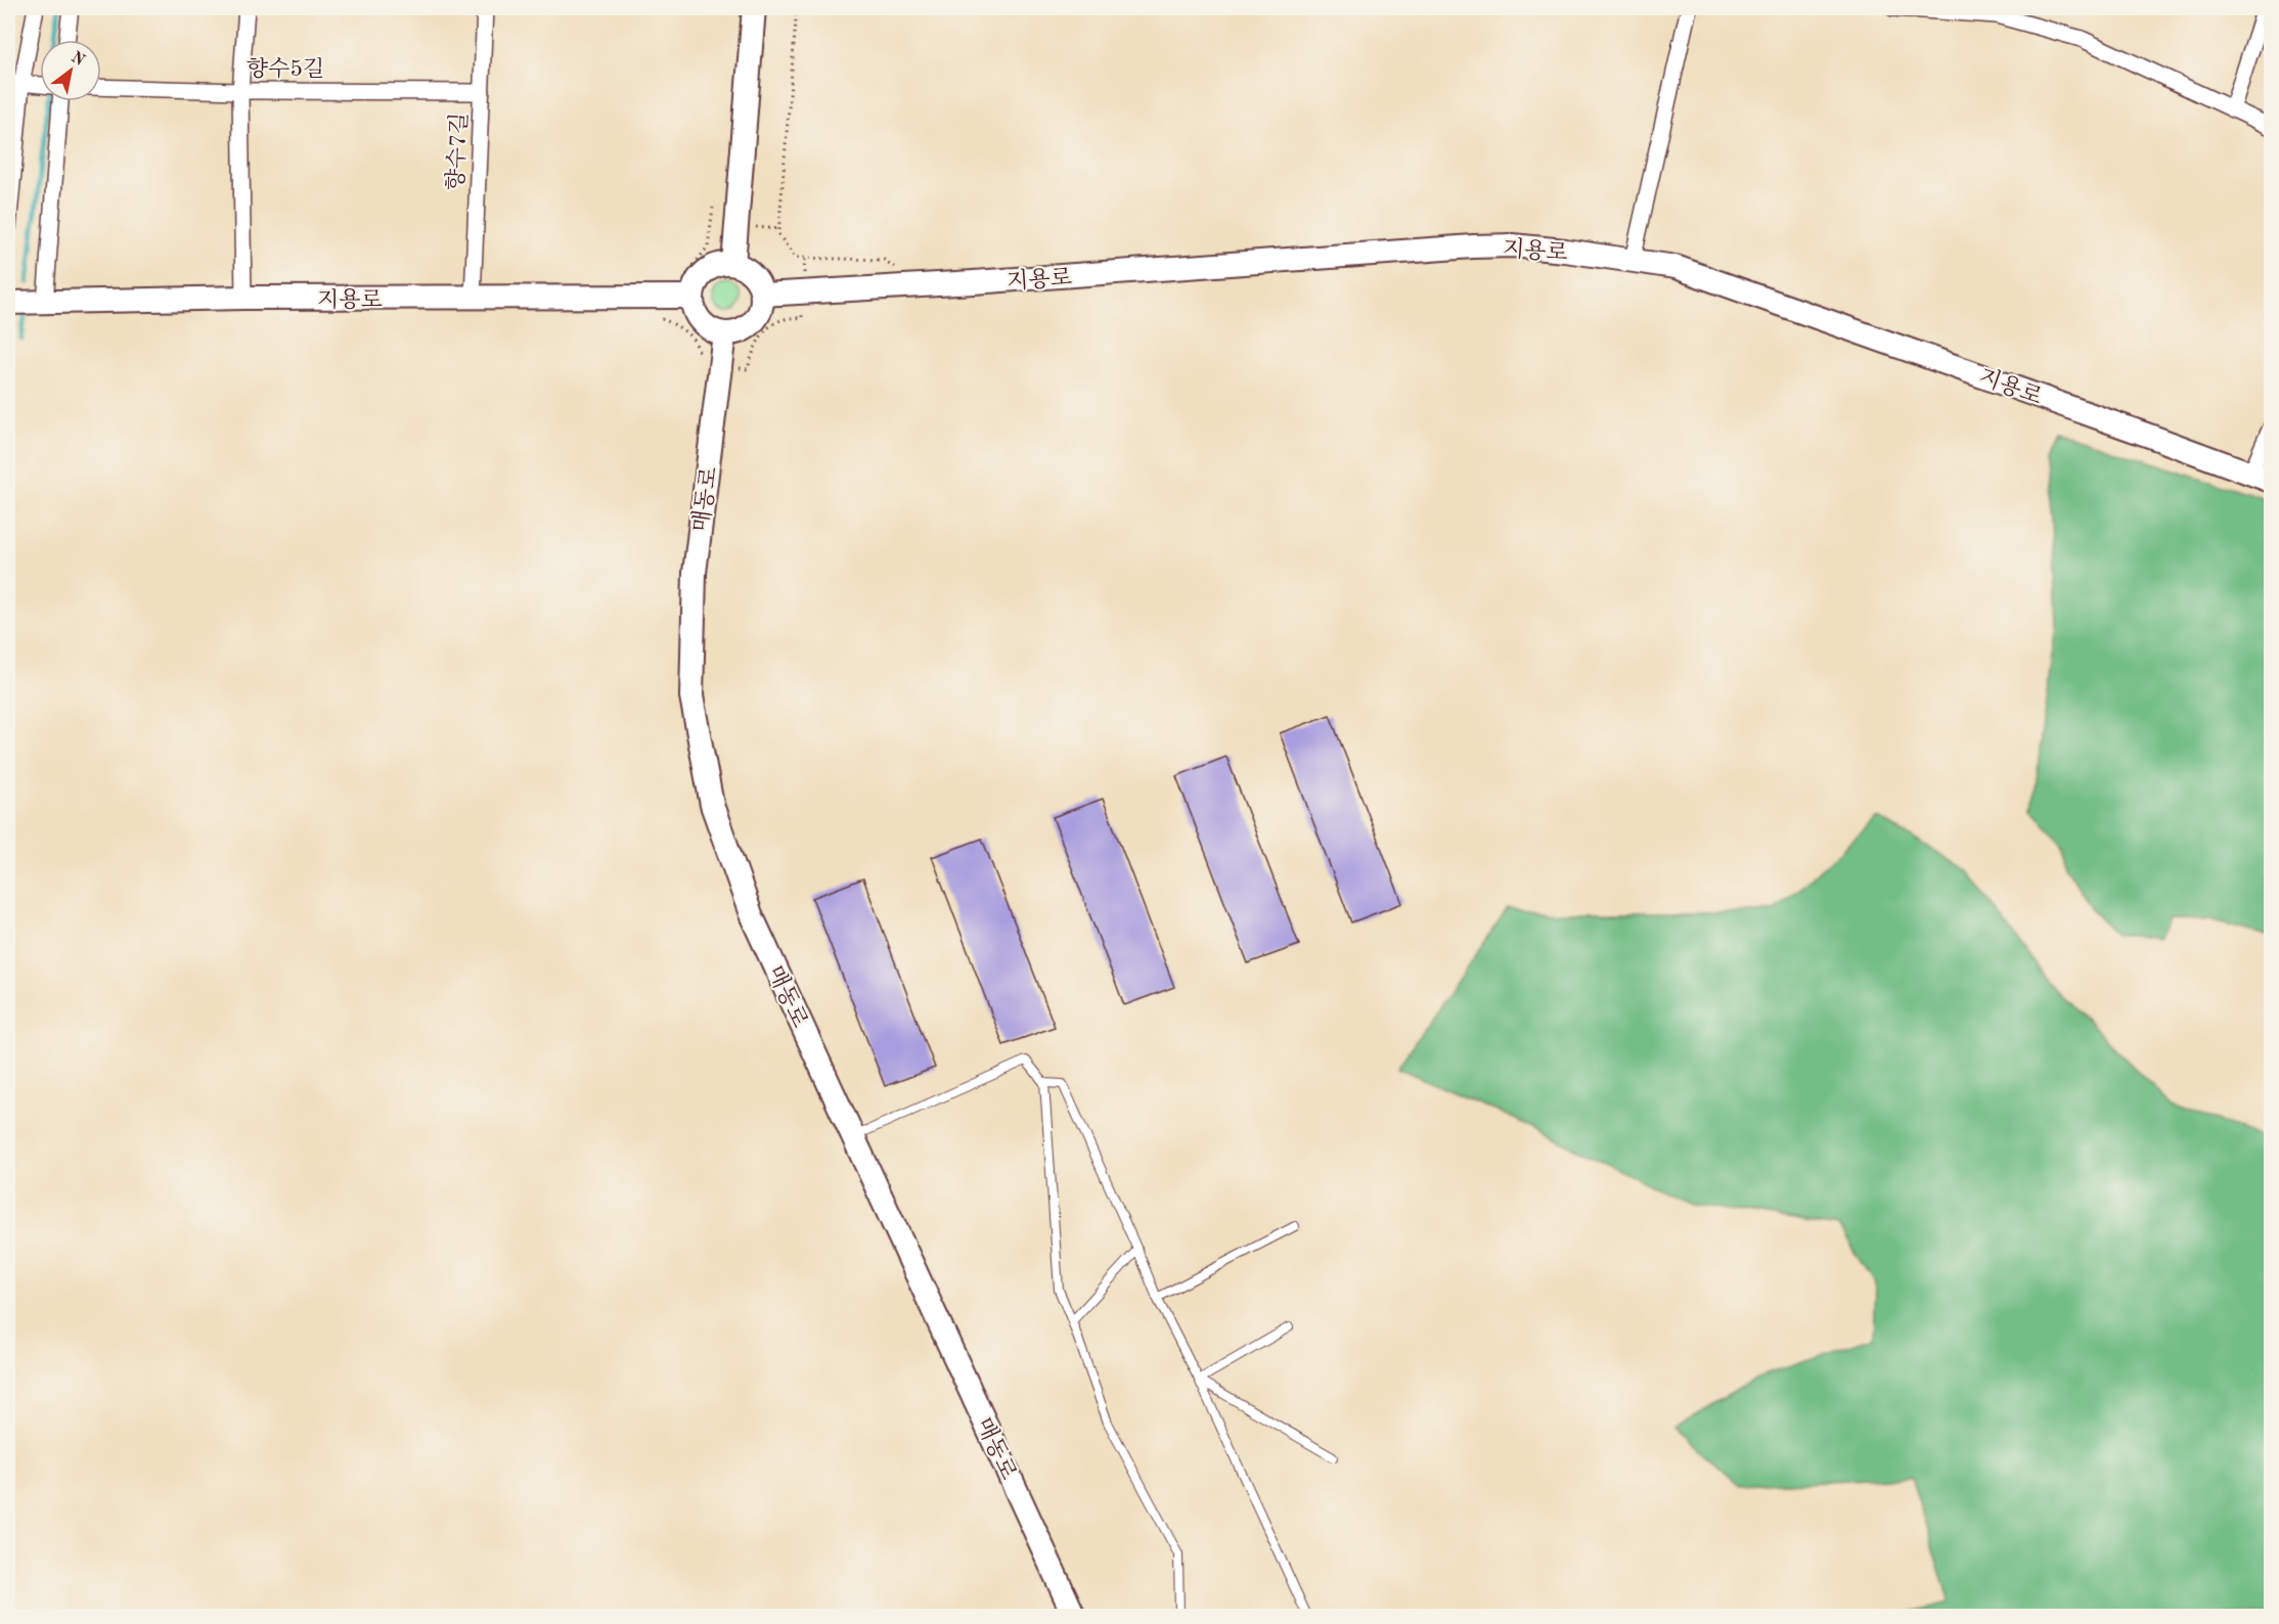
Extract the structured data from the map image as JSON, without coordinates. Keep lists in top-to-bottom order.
{
  "streets": {
    "street": [
      "향수5길",
      "향수7길",
      "지용로",
      "매동로"
    ]
  },
  "crossings": [
    ["향수5길", "향수7길"],
    ["향수7길", "지용로"],
    ["지용로", "매동로"]
  ],
  "north": "top right"
}
